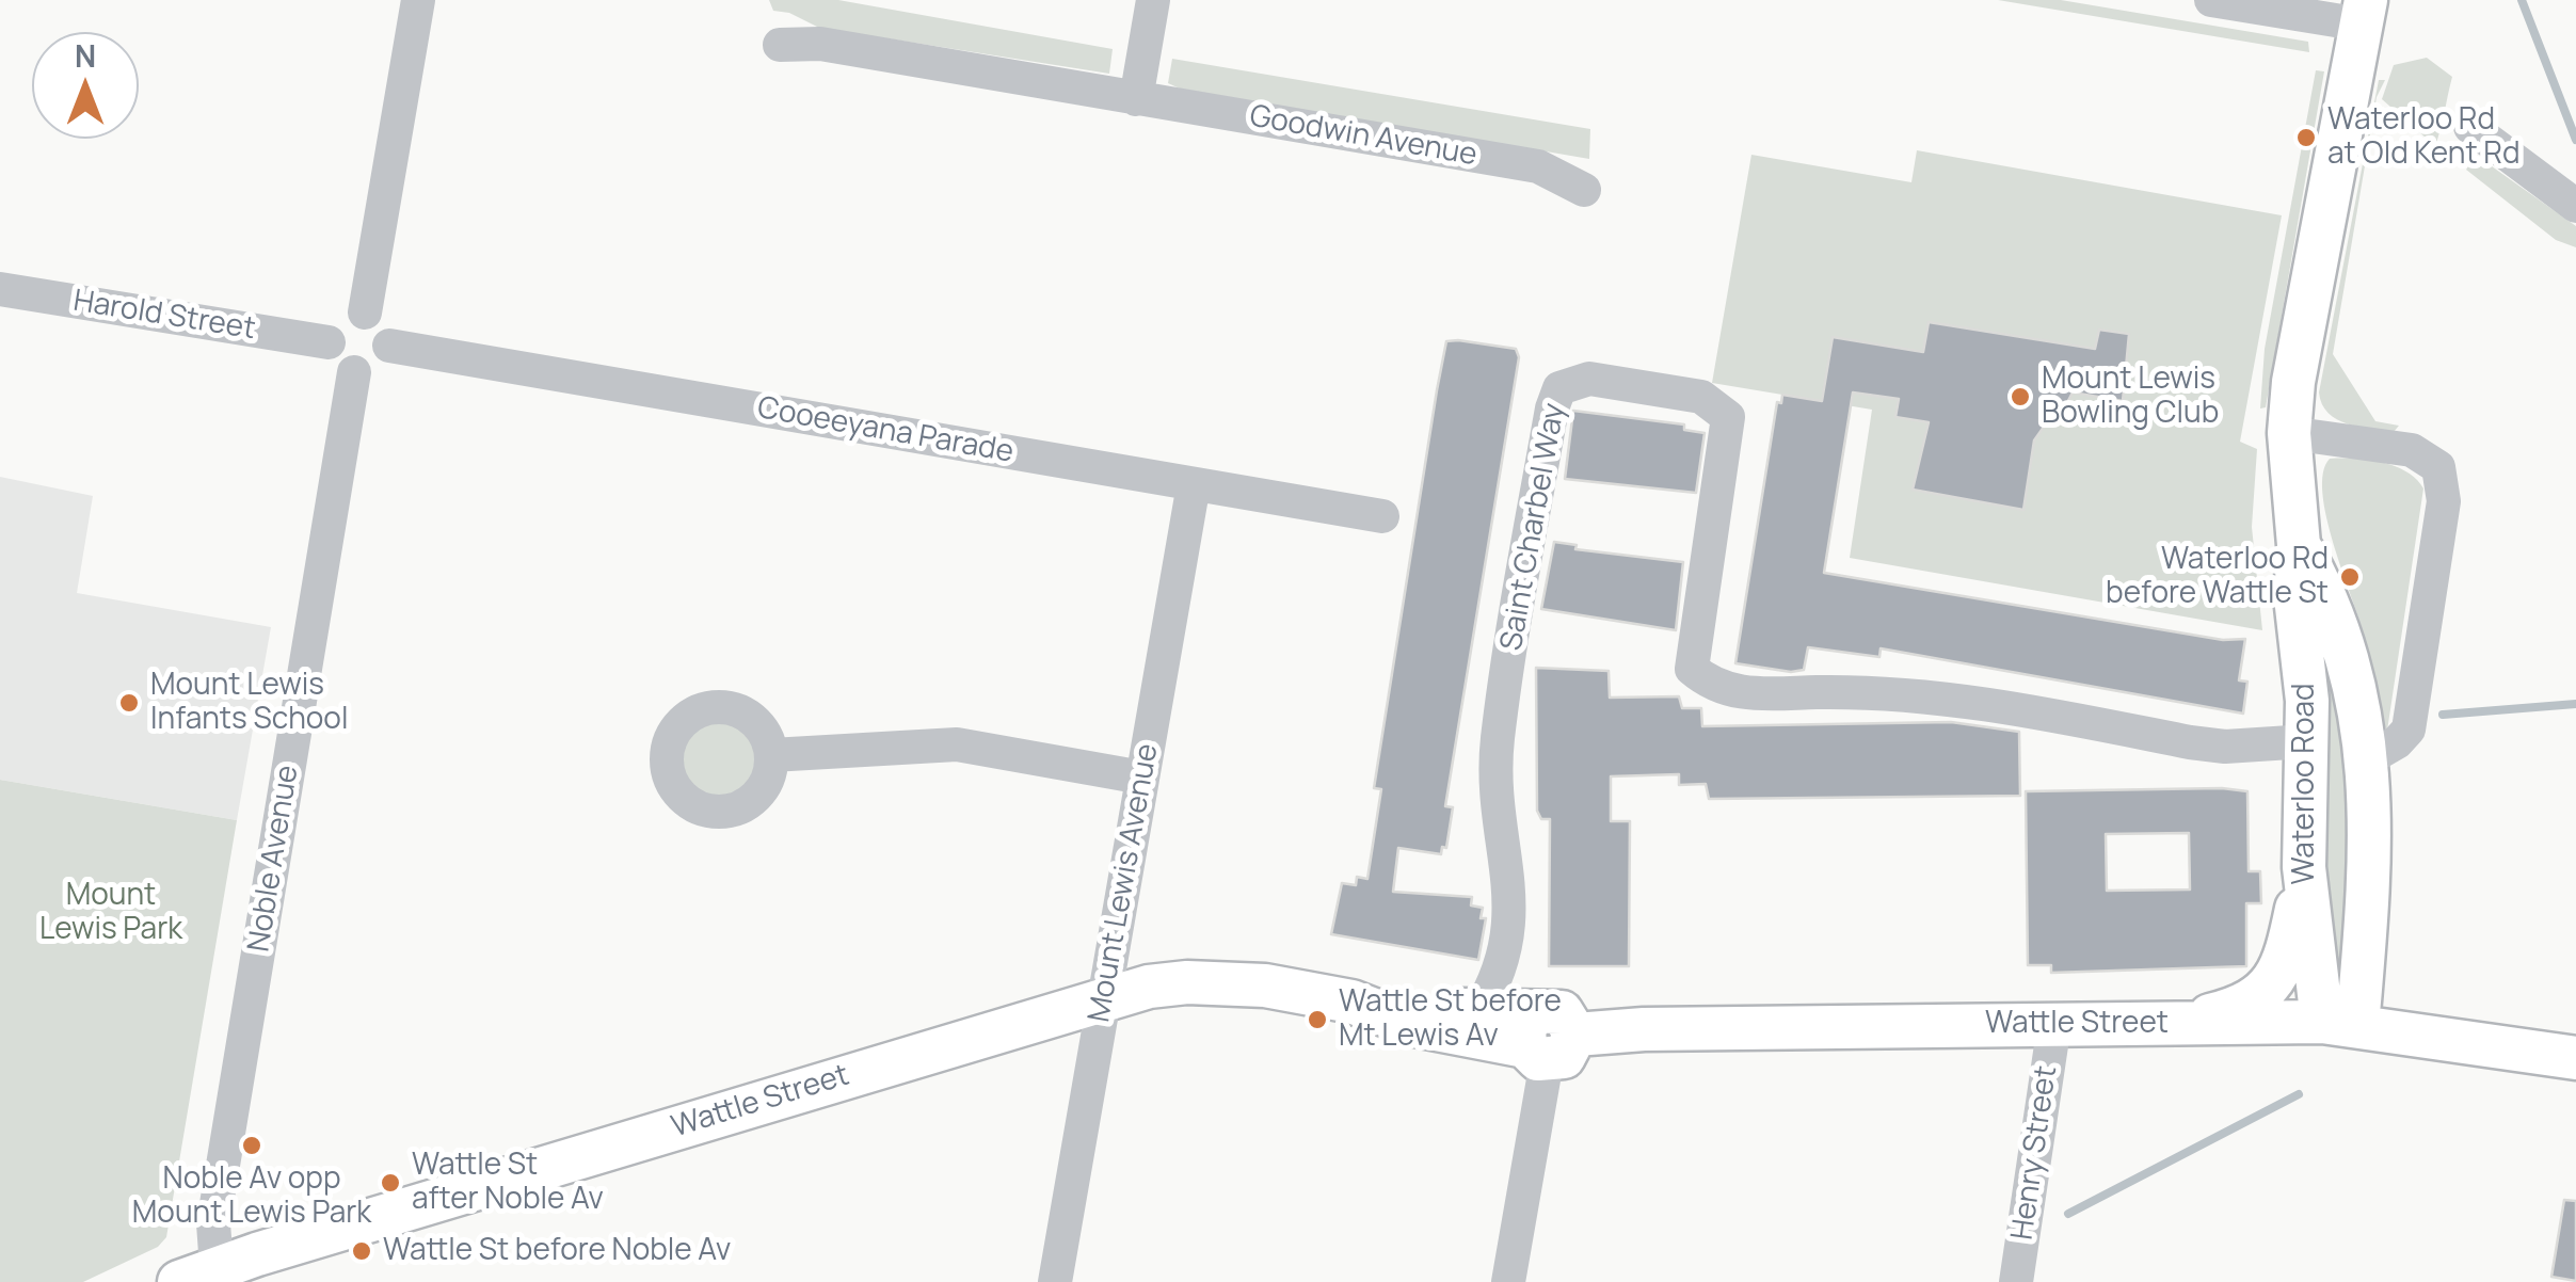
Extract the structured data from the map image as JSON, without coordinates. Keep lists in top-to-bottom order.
{
  "streets": {
    "main road": ["Waterloo Road", "Wattle Street"],
    "street": [
      "Goodwin Avenue",
      "Harold Street",
      "Cooeeyana Parade",
      "Saint Charbel Way",
      "Noble Avenue",
      "Mount Lewis Avenue",
      "Henry Street"
    ]
  },
  "crossings": [
    ["Harold Street", "Cooeeyana Parade"],
    ["Harold Street", "Noble Avenue"],
    ["Cooeeyana Parade", "Noble Avenue"],
    ["Cooeeyana Parade", "Mount Lewis Avenue"],
    ["Saint Charbel Way", "Waterloo Road"],
    ["Saint Charbel Way", "Wattle Street"],
    ["Waterloo Road", "Wattle Street"],
    ["Noble Avenue", "Wattle Street"],
    ["Mount Lewis Avenue", "Wattle Street"],
    ["Wattle Street", "Henry Street"]
  ],
  "parks": ["Mount Lewis Park"],
  "places": [
    "Waterloo Rd at Old Kent Rd",
    "Mount Lewis Bowling Club",
    "Waterloo Rd before Wattle St",
    "Mount Lewis Infants School",
    "Wattle St before Mt Lewis Av",
    "Noble Av opp Mount Lewis Park",
    "Wattle St after Noble Av",
    "Wattle St before Noble Av"
  ],
  "north": "top"
}
